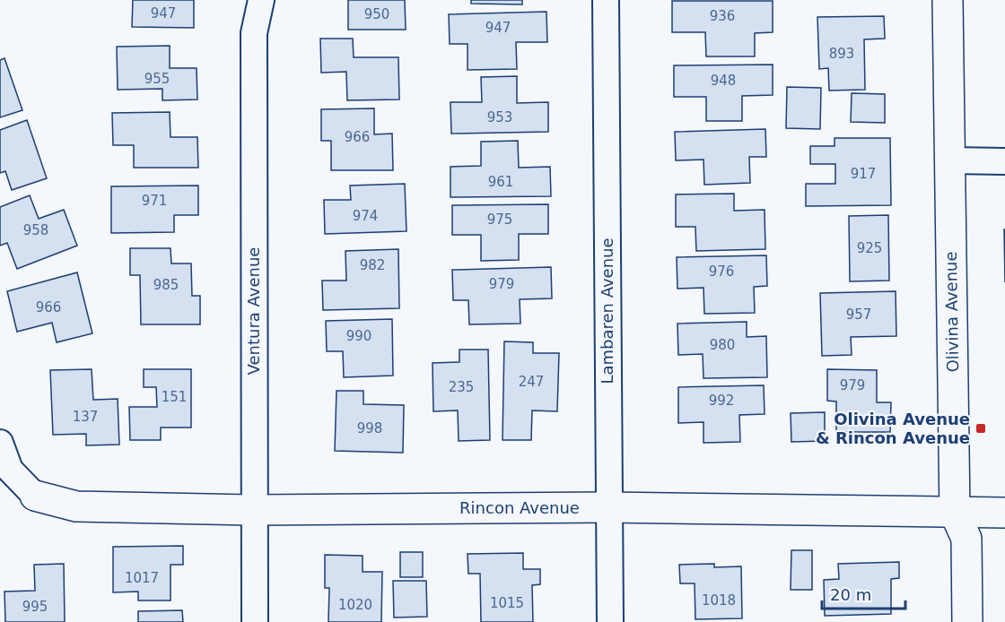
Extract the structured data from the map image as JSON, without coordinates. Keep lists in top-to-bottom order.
{
  "streets": {
    "street": [
      "Ventura Avenue",
      "Lambaren Avenue",
      "Olivina Avenue",
      "Rincon Avenue"
    ]
  },
  "crossings": [
    ["Ventura Avenue", "Rincon Avenue"],
    ["Lambaren Avenue", "Rincon Avenue"],
    ["Olivina Avenue", "Rincon Avenue"]
  ],
  "places": {
    "transit": ["Olivina Avenue & Rincon Avenue"]
  },
  "house_numbers": [
    "947",
    "950",
    "936",
    "947",
    "893",
    "955",
    "948",
    "953",
    "966",
    "917",
    "961",
    "971",
    "974",
    "975",
    "958",
    "925",
    "982",
    "976",
    "979",
    "985",
    "966",
    "957",
    "990",
    "980",
    "247",
    "979",
    "235",
    "151",
    "992",
    "137",
    "998",
    "1017",
    "1018",
    "1015",
    "1020",
    "995"
  ],
  "scale_bar": "20 m"
}
